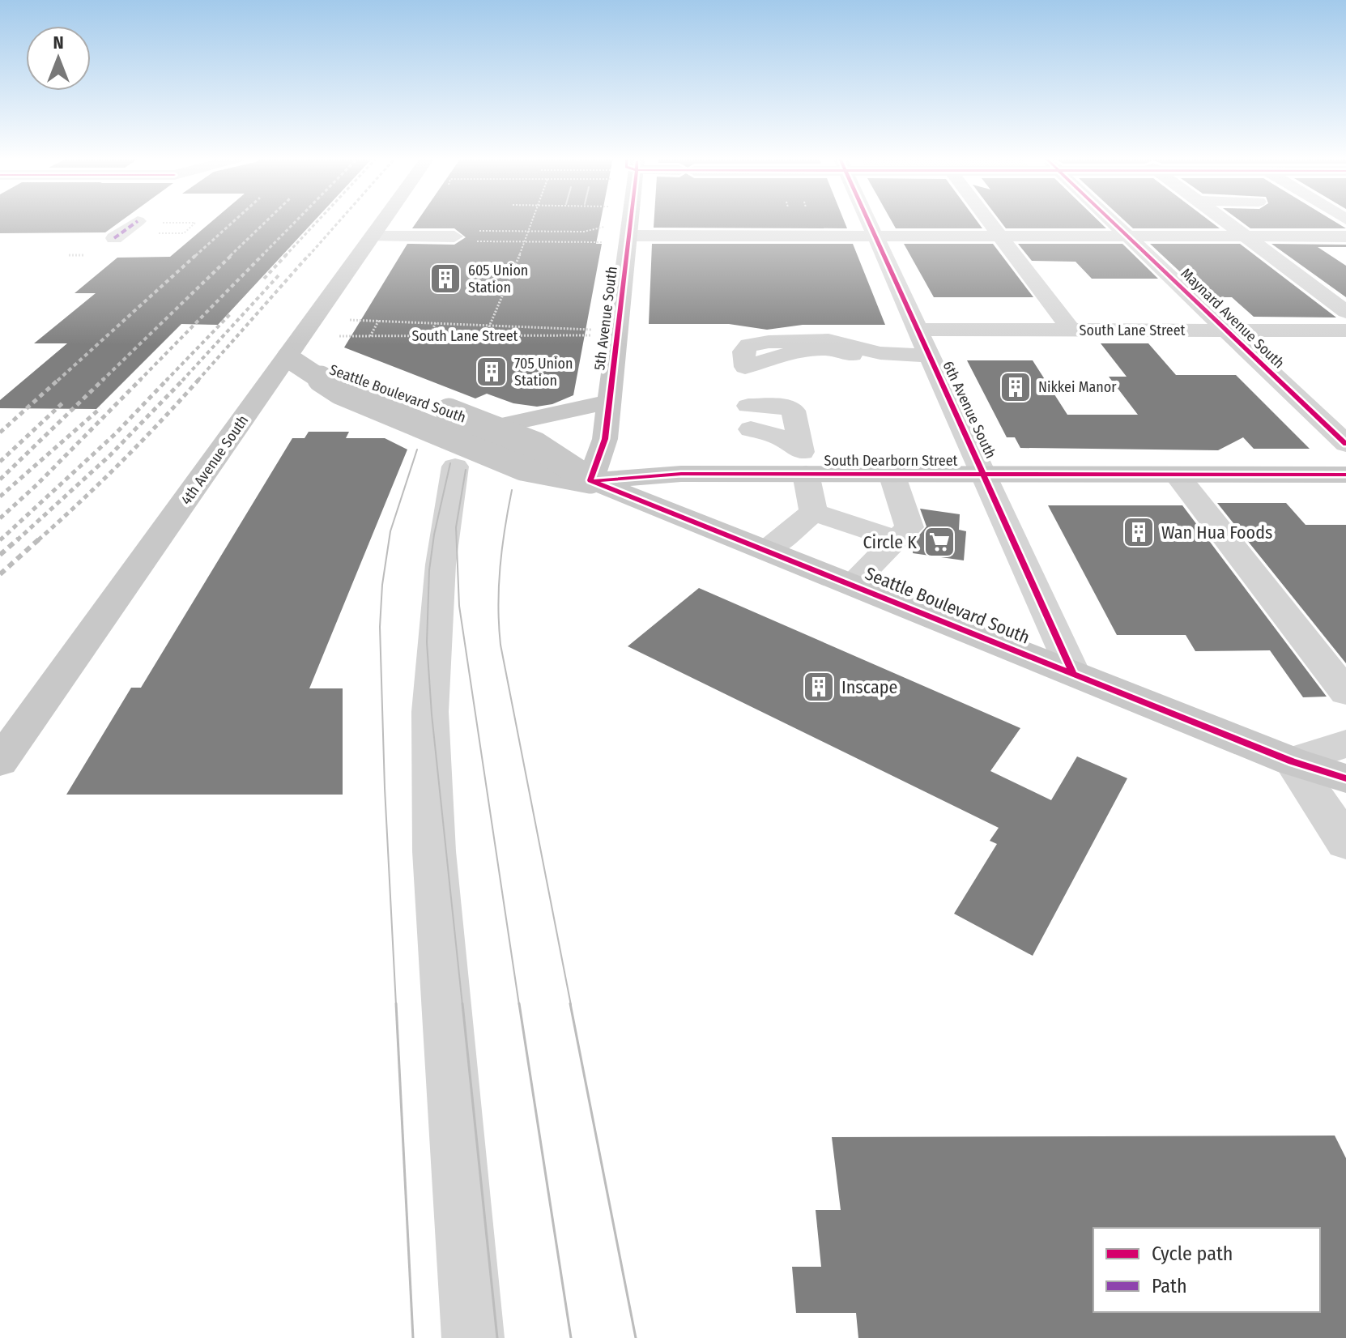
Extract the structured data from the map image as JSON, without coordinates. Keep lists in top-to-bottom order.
{
  "streets": {
    "main road": [
      "5th Avenue South",
      "Seattle Boulevard South",
      "4th Avenue South",
      "South Dearborn Street"
    ],
    "street": ["Maynard Avenue South", "South Lane Street", "6th Avenue South"]
  },
  "crossings": [
    ["5th Avenue South", "Seattle Boulevard South"],
    ["5th Avenue South", "South Dearborn Street"],
    ["Maynard Avenue South", "South Lane Street"],
    ["South Lane Street", "6th Avenue South"],
    ["Seattle Boulevard South", "6th Avenue South"],
    ["Seattle Boulevard South", "4th Avenue South"],
    ["Seattle Boulevard South", "South Dearborn Street"],
    ["6th Avenue South", "South Dearborn Street"]
  ],
  "places": {
    "building": [
      "605 Union Station",
      "705 Union Station",
      "Nikkei Manor",
      "Wan Hua Foods",
      "Inscape"
    ],
    "supermarket": ["Circle K"]
  },
  "legend": ["Cycle path", "Path"],
  "north": "top"
}
